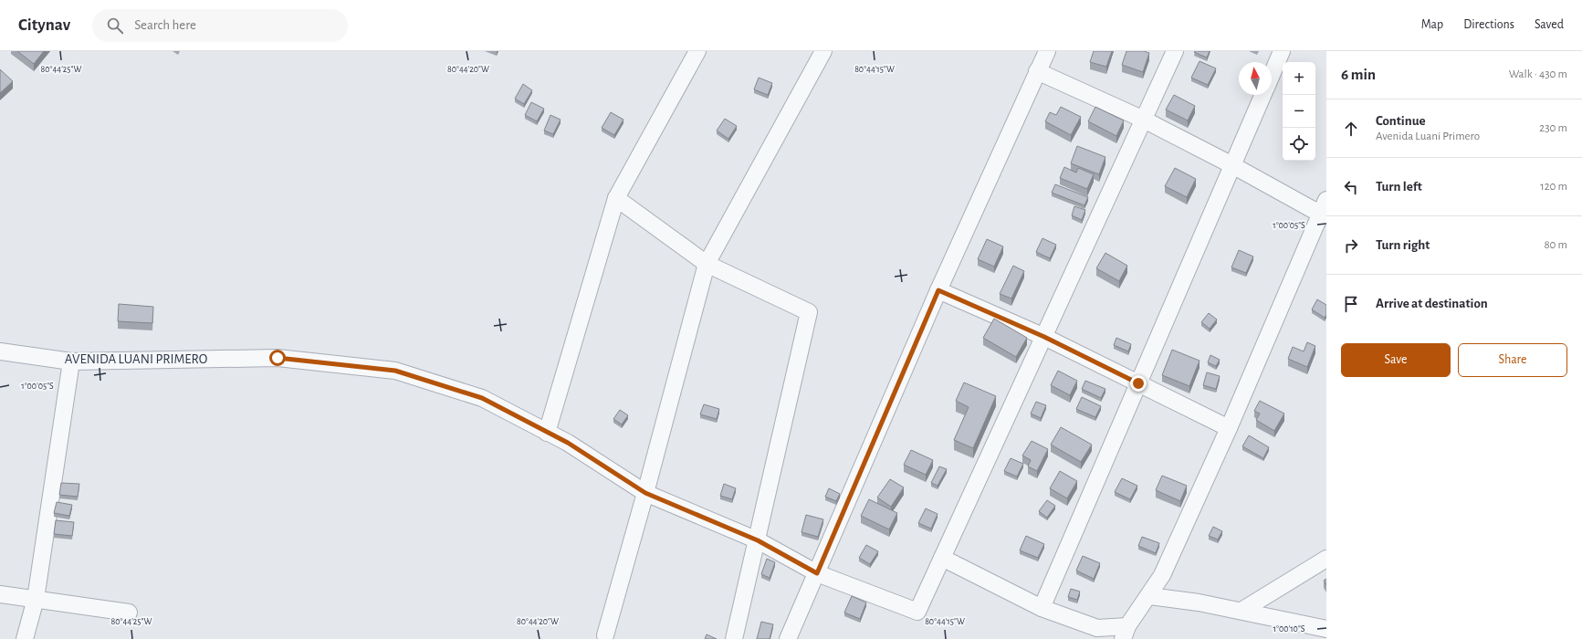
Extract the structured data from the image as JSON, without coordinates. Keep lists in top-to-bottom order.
{
  "streets": {
    "street": ["AVENIDA LUANI PRIMERO"]
  },
  "north": "top",
  "page": {
    "header": "Citynav",
    "search": "Search here",
    "nav": ["Map", "Directions", "Saved"],
    "heading": ["6 min", "Walk · 430 m"],
    "map_buttons": ["+", "−"],
    "list": [
      ["Continue", "Avenida Luani Primero", "230 m"],
      ["Turn left", "120 m"],
      ["Turn right", "80 m"],
      "Arrive at destination"
    ],
    "buttons": ["Save", "Share"]
  },
  "coordinates": [
    "80°44'25\"W",
    "80°44'20\"W",
    "80°44'15\"W",
    "1°00'05\"S",
    "1°00'10\"S"
  ]
}
